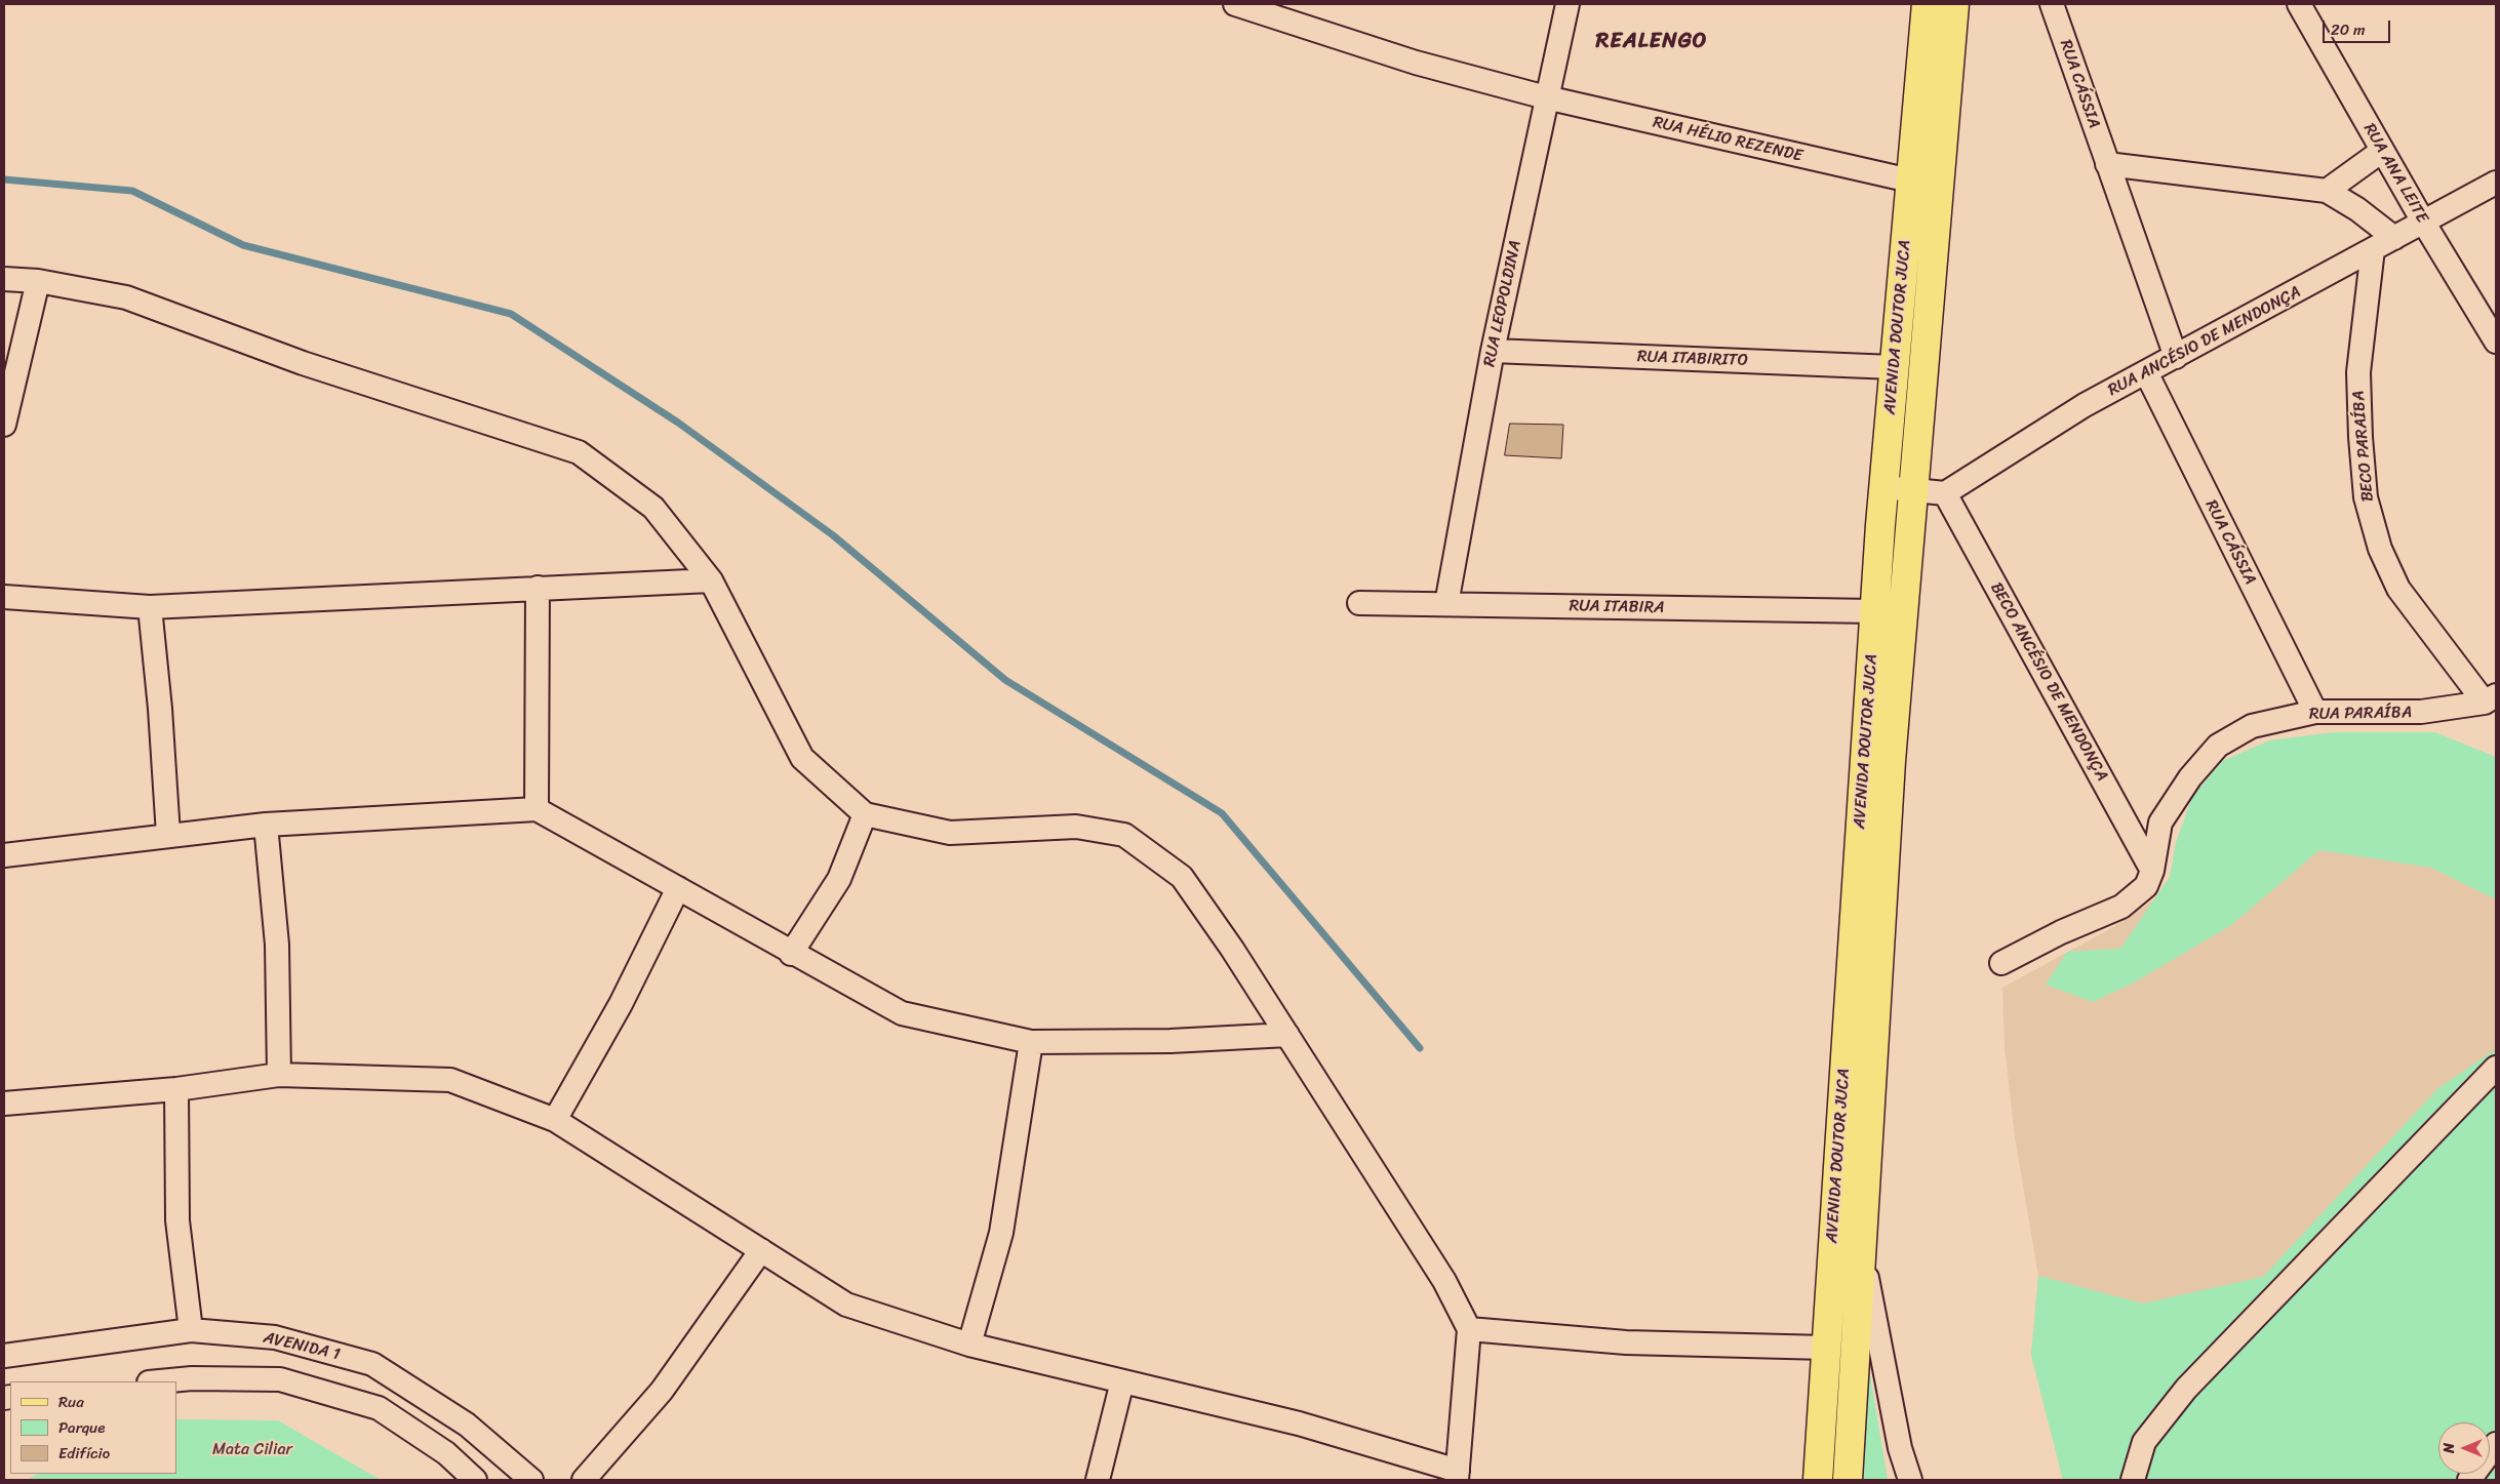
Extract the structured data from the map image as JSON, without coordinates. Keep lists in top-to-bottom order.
{
  "streets": {
    "main road": ["AVENIDA DOUTOR JUCA"],
    "street": [
      "RUA CÁSSIA",
      "RUA HÉLIO REZENDE",
      "RUA ANA LEITE",
      "RUA LEOPOLDINA",
      "RUA ANCÉSIO DE MENDONÇA",
      "RUA ITABIRITO",
      "BECO PARAÍBA",
      "RUA ITABIRA",
      "BECO ANCÉSIO DE MENDONÇA",
      "RUA PARAÍBA",
      "AVENIDA 1"
    ]
  },
  "crossings": [
    ["RUA CÁSSIA", "RUA ANCÉSIO DE MENDONÇA"],
    ["RUA CÁSSIA", "RUA PARAÍBA"],
    ["RUA HÉLIO REZENDE", "RUA LEOPOLDINA"],
    ["RUA HÉLIO REZENDE", "AVENIDA DOUTOR JUCA"],
    ["RUA ANA LEITE", "RUA ANCÉSIO DE MENDONÇA"],
    ["RUA LEOPOLDINA", "RUA ITABIRITO"],
    ["RUA LEOPOLDINA", "RUA ITABIRA"],
    ["AVENIDA DOUTOR JUCA", "RUA ITABIRITO"],
    ["AVENIDA DOUTOR JUCA", "RUA ITABIRA"],
    ["RUA ANCÉSIO DE MENDONÇA", "BECO PARAÍBA"],
    ["RUA ANCÉSIO DE MENDONÇA", "BECO ANCÉSIO DE MENDONÇA"],
    ["BECO PARAÍBA", "RUA PARAÍBA"],
    ["BECO ANCÉSIO DE MENDONÇA", "RUA PARAÍBA"]
  ],
  "districts": ["REALENGO"],
  "parks": ["Mata Ciliar"],
  "legend": ["Rua", "Parque", "Edifício"],
  "scale_bar": "20 m",
  "north": "left"
}
